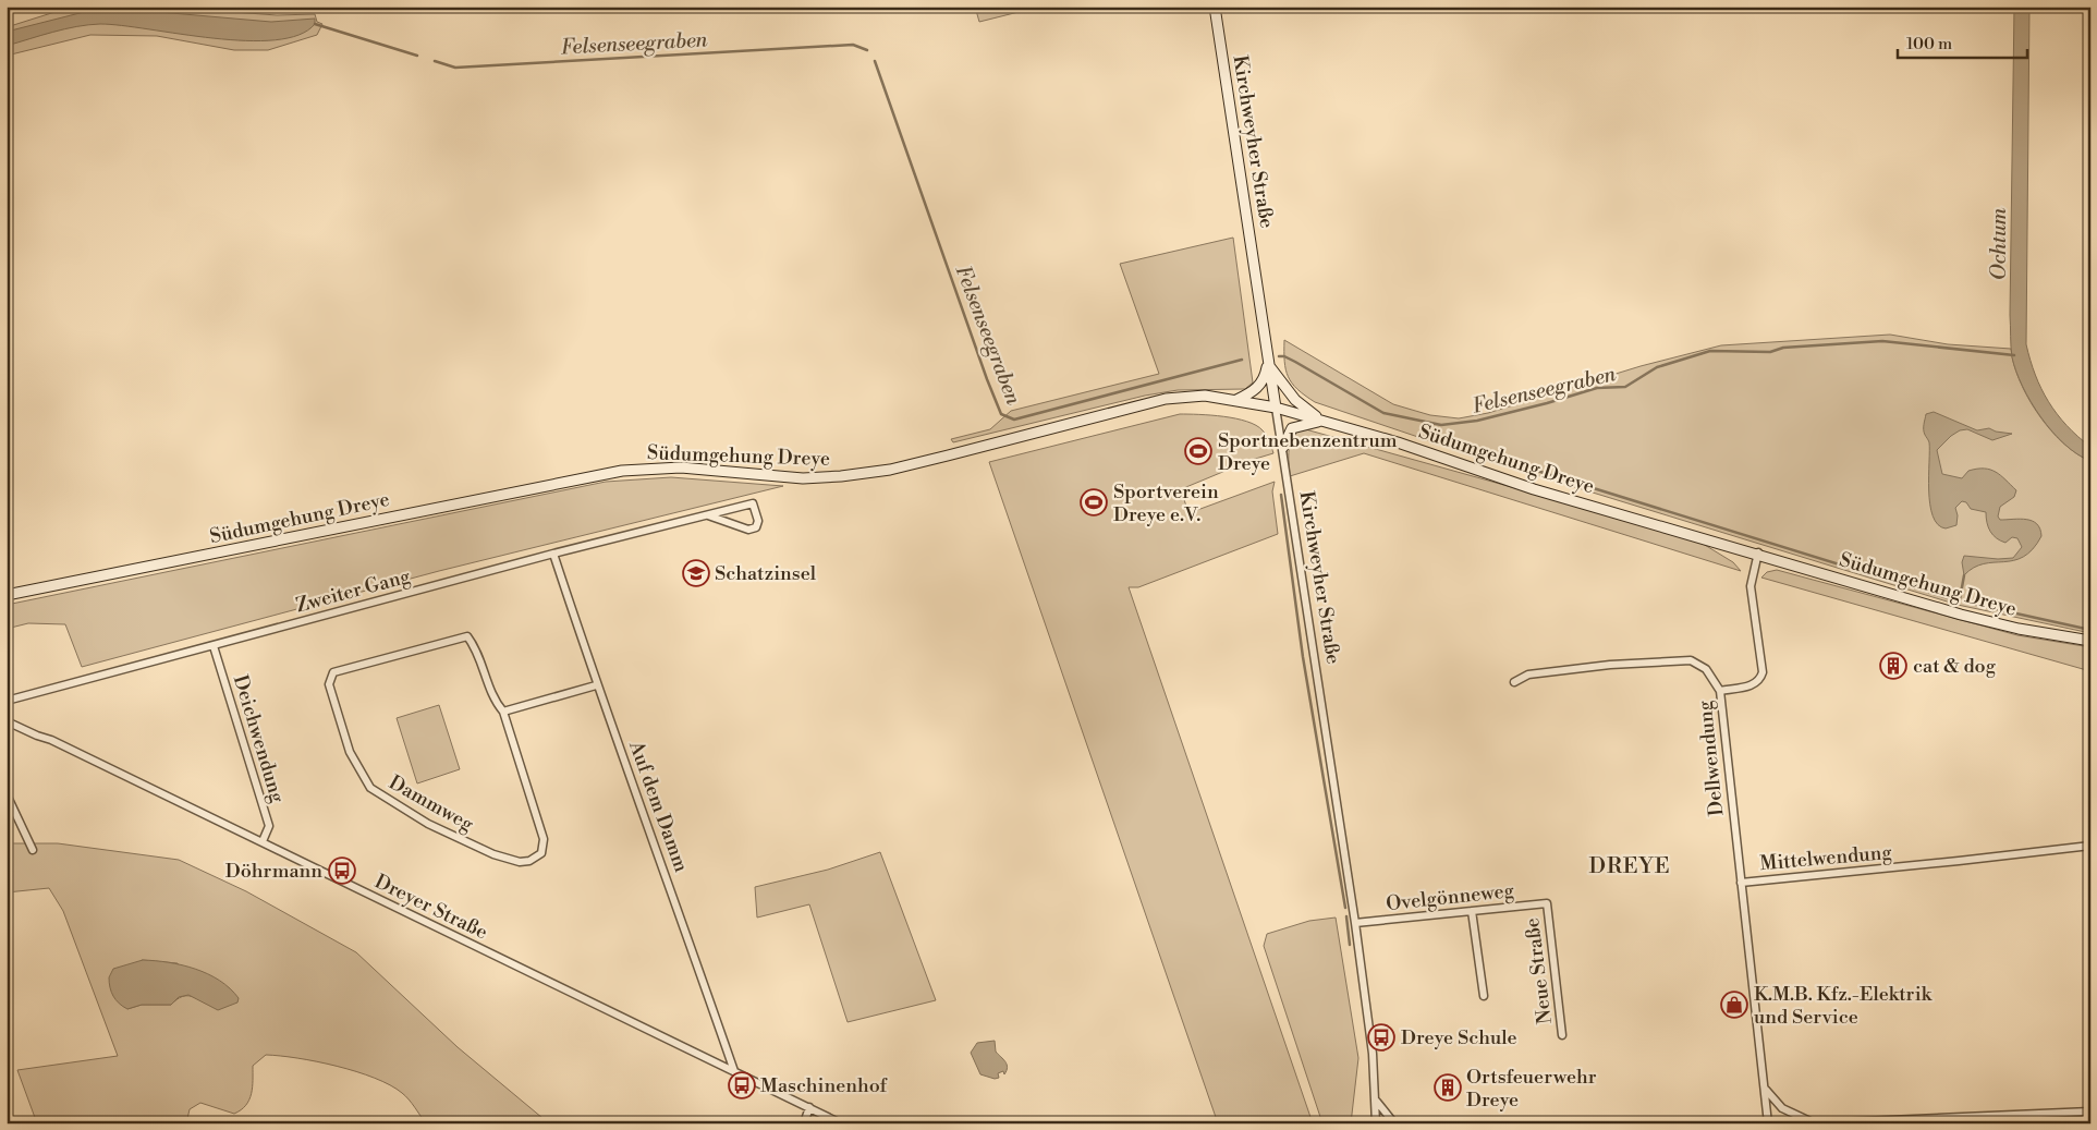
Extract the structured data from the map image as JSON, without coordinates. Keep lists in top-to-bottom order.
{
  "streets": {
    "main road": ["Kirchweyher Straße", "Südumgehung Dreye"],
    "street": [
      "Zweiter Gang",
      "Deichwendung",
      "Dellwendung",
      "Dammweg",
      "Auf dem Damm",
      "Mittelwendung",
      "Ovelgönneweg",
      "Dreyer Straße",
      "Neue Straße"
    ]
  },
  "crossings": [
    ["Kirchweyher Straße", "Südumgehung Dreye"],
    ["Kirchweyher Straße", "Ovelgönneweg"],
    ["Zweiter Gang", "Deichwendung"],
    ["Zweiter Gang", "Auf dem Damm"],
    ["Deichwendung", "Dreyer Straße"],
    ["Dellwendung", "Mittelwendung"],
    ["Auf dem Damm", "Dreyer Straße"],
    ["Ovelgönneweg", "Neue Straße"]
  ],
  "districts": ["DREYE"],
  "water": ["Felsenseegraben", "Ochtum"],
  "places": {
    "sports": ["Sportnebenzentrum Dreye", "Sportverein Dreye e.V."],
    "school or university": ["Schatzinsel"],
    "building": ["cat & dog", "Ortsfeuerwehr Dreye"],
    "bus stop": ["Döhrmann", "Dreye Schule", "Maschinenhof"],
    "shop": ["K.M.B. Kfz.-Elektrik und Service"]
  },
  "scale_bar": "100 m"
}
